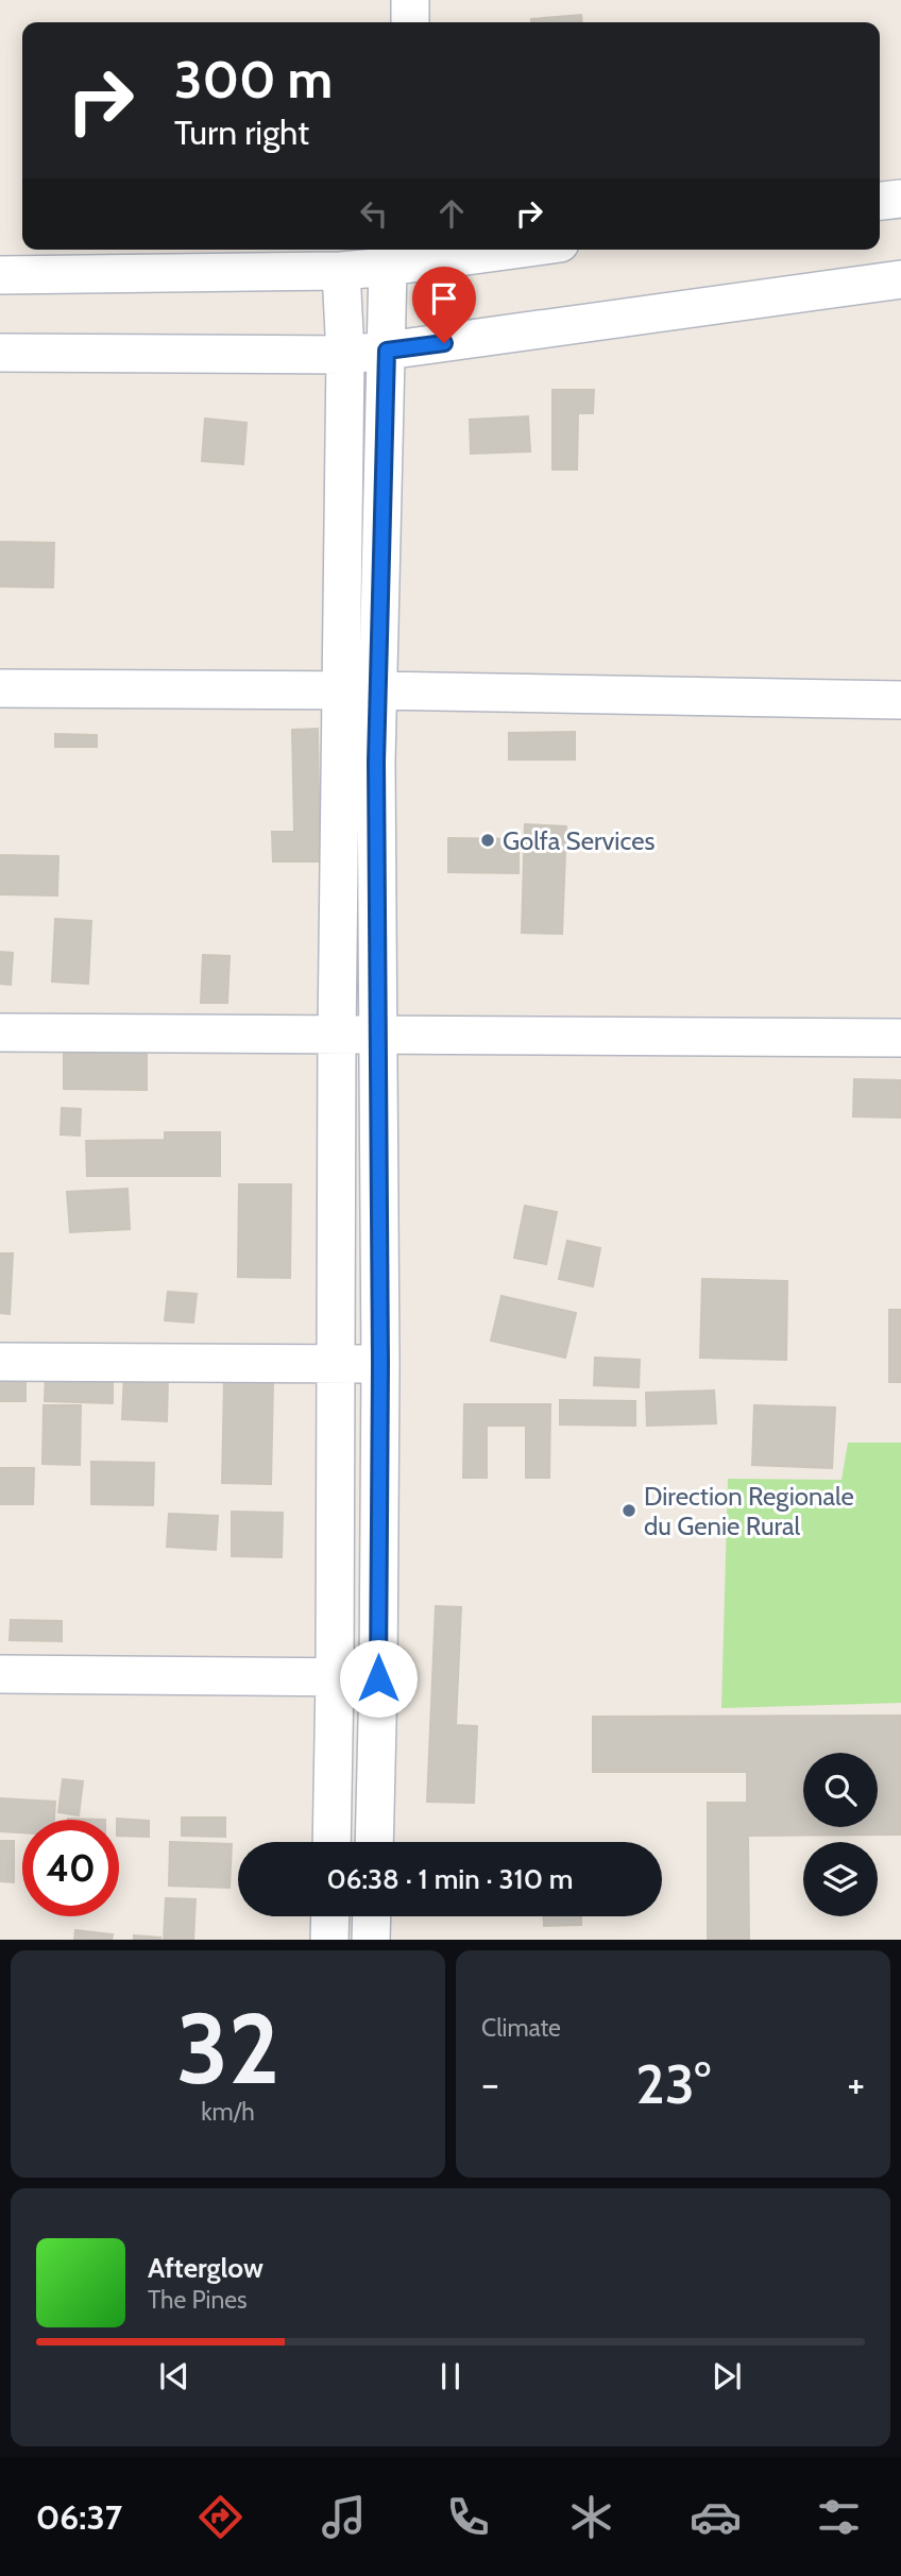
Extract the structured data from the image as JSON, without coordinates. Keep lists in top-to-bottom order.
{
  "places": ["Golfa Services", "Direction Regionale du Genie Rural"],
  "page": {
    "turn": ["300 m", "Turn right"],
    "limit": "40",
    "trip": "06:38 · 1 min · 310 m",
    "tile": [
      ["32", "km/h"],
      "Climate"
    ],
    "heat": ["−", "23°", "+"],
    "song": ["Afterglow", "The Pines"],
    "tabs": "06:37"
  }
}
